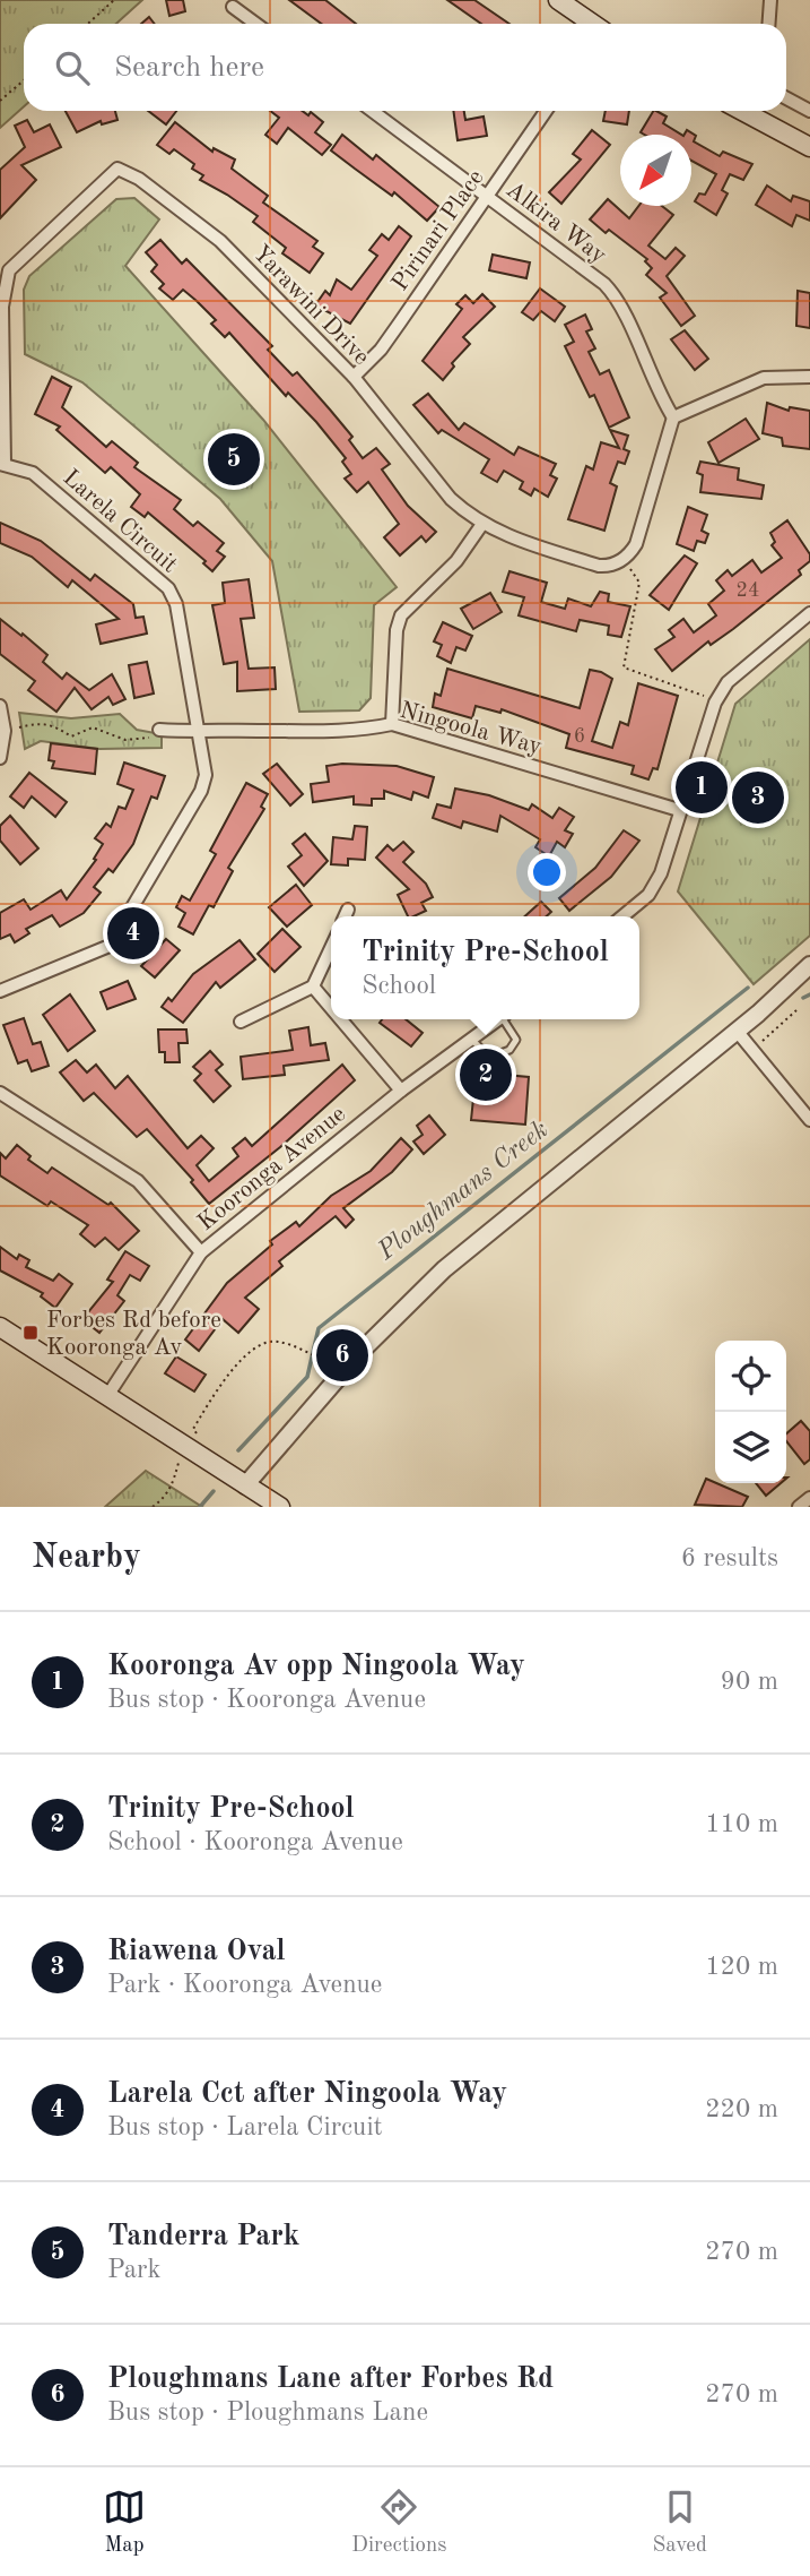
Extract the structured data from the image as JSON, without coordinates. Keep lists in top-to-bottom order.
{
  "streets": {
    "street": [
      "Alkira Way",
      "Pirinari Place",
      "Yarawini Drive",
      "Larela Circuit",
      "Ningoola Way",
      "Kooronga Avenue"
    ]
  },
  "crossings": [
    ["Alkira Way", "Pirinari Place"],
    ["Pirinari Place", "Yarawini Drive"],
    ["Yarawini Drive", "Larela Circuit"],
    ["Larela Circuit", "Ningoola Way"]
  ],
  "water": ["Ploughmans Creek"],
  "places": {
    "transit": ["Forbes Rd before Kooronga Av"]
  },
  "house_numbers": ["24", "6"],
  "north": "bottom left",
  "page": {
    "search": "Search here",
    "pins": [
      "5",
      "1",
      "3",
      "4",
      "2",
      "6"
    ],
    "popup": ["Trinity Pre-School", "School"],
    "heading": ["Nearby", "6 results"],
    "list": [
      {
        "mark": "1",
        "name": "Kooronga Av opp Ningoola Way",
        "note": "Bus stop · Kooronga Avenue",
        "value": "90 m"
      },
      {
        "mark": "2",
        "name": "Trinity Pre-School",
        "note": "School · Kooronga Avenue",
        "value": "110 m"
      },
      {
        "mark": "3",
        "name": "Riawena Oval",
        "note": "Park · Kooronga Avenue",
        "value": "120 m"
      },
      {
        "mark": "4",
        "name": "Larela Cct after Ningoola Way",
        "note": "Bus stop · Larela Circuit",
        "value": "220 m"
      },
      {
        "mark": "5",
        "name": "Tanderra Park",
        "note": "Park",
        "value": "270 m"
      },
      {
        "mark": "6",
        "name": "Ploughmans Lane after Forbes Rd",
        "note": "Bus stop · Ploughmans Lane",
        "value": "270 m"
      }
    ],
    "nav": ["Map", "Directions", "Saved"]
  }
}
